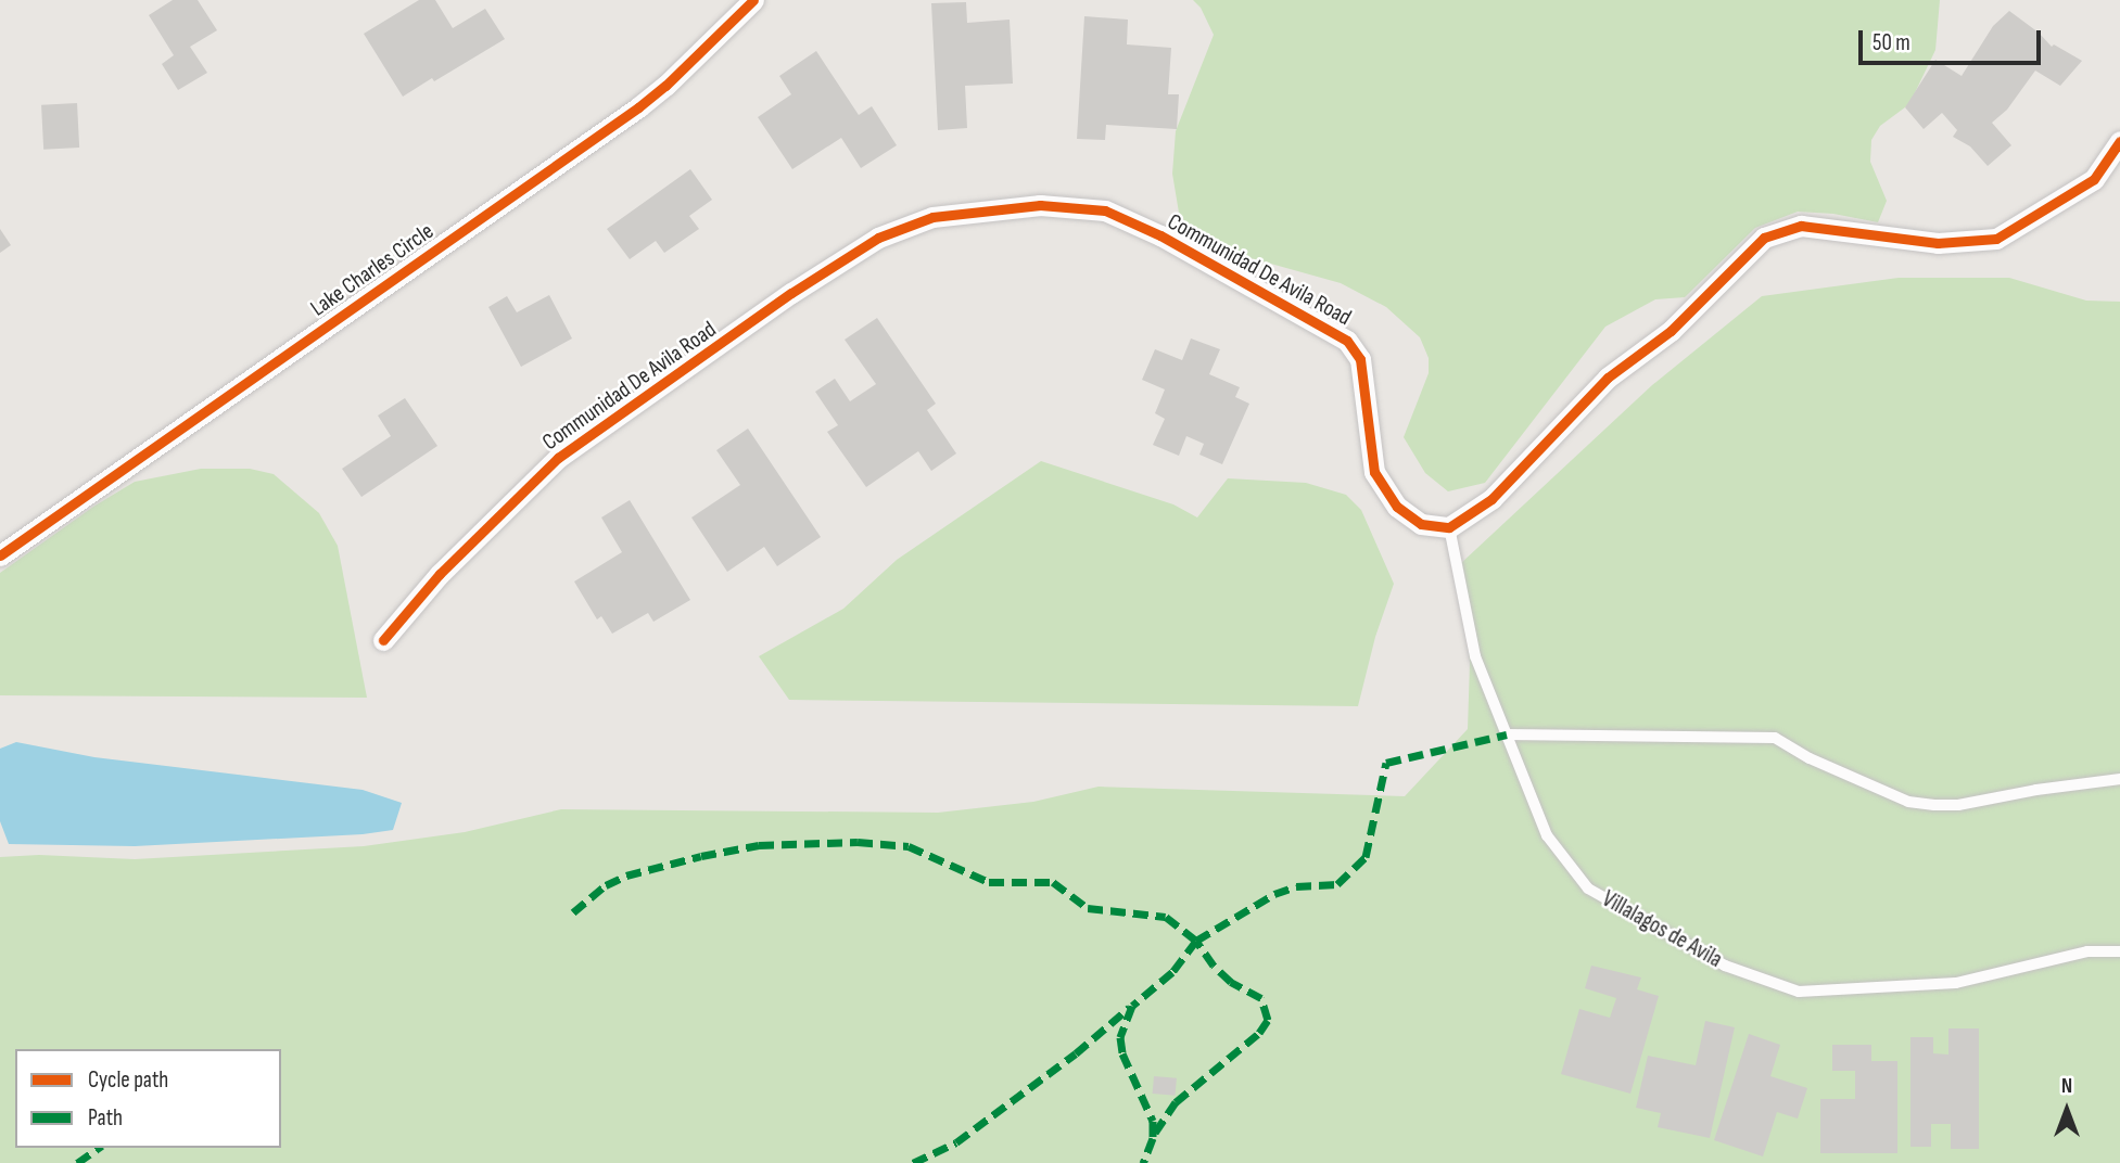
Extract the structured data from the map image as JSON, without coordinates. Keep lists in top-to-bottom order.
{
  "streets": {
    "street": ["Lake Charles Circle", "Communidad De Avila Road"],
    "lane": ["Villalagos de Avila"]
  },
  "crossings": [
    ["Communidad De Avila Road", "Villalagos de Avila"]
  ],
  "legend": ["Cycle path", "Path"],
  "scale_bar": "50 m",
  "north": "top"
}
